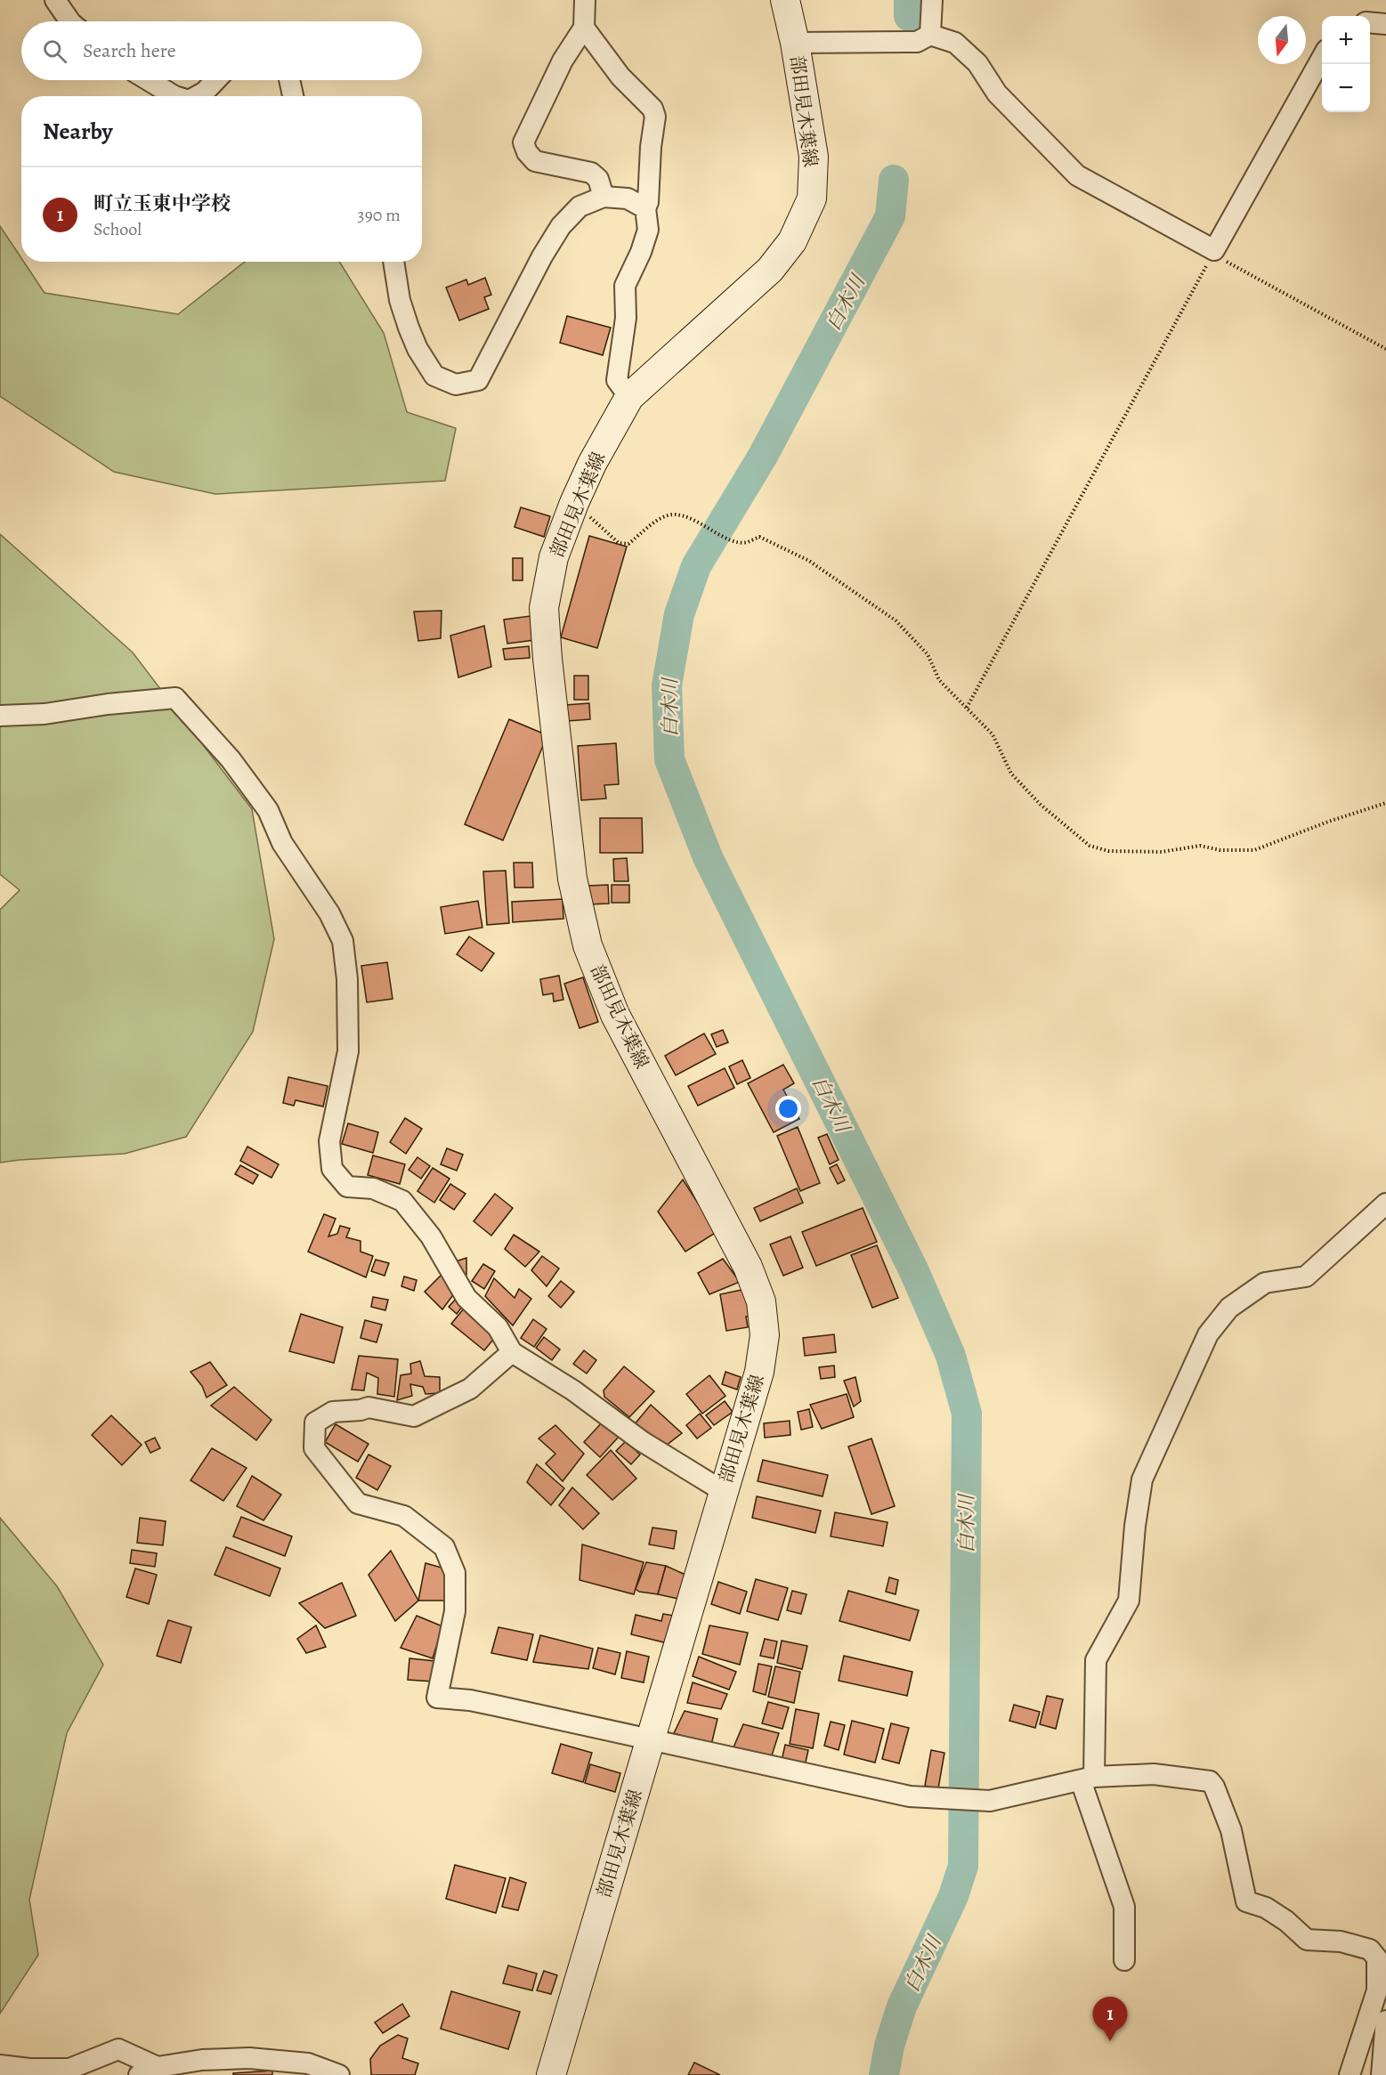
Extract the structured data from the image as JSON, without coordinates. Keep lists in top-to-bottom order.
{
  "streets": {
    "main road": ["部田見木葉線"]
  },
  "water": ["白木川"],
  "north": "bottom",
  "page": {
    "map_buttons": ["+", "−"],
    "search": "Search here",
    "heading": "Nearby",
    "list": [
      {
        "mark": "1",
        "name": "町立玉東中学校",
        "note": "School",
        "value": "390 m"
      }
    ],
    "pins": "1"
  }
}
